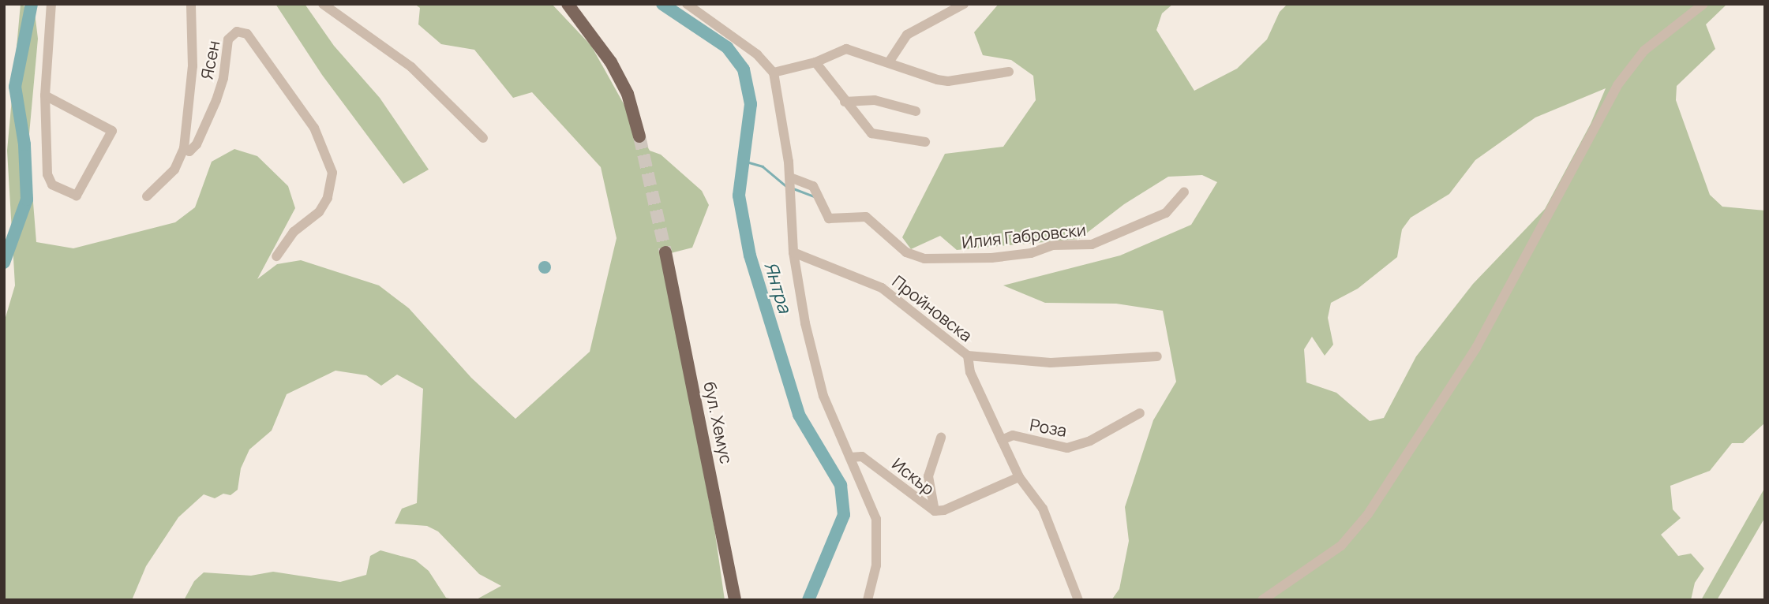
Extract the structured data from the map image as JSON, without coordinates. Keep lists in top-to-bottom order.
{
  "streets": {
    "main road": ["бул. Хемус"],
    "street": [
      "Ясен",
      "Илия Габровски",
      "Пройновска",
      "Роза",
      "Искър"
    ]
  },
  "water": ["Янтра"]
}
